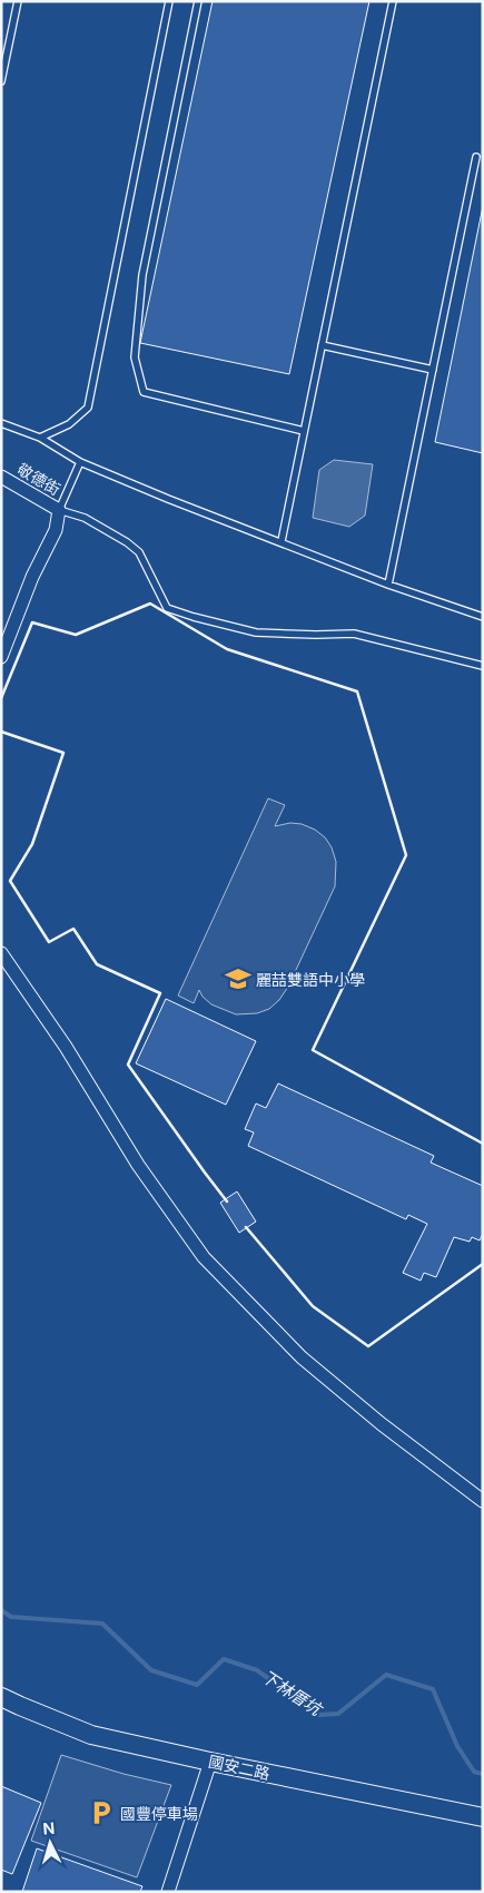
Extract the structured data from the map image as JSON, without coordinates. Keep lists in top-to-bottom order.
{
  "streets": {
    "street": ["敬德街", "國安二路"]
  },
  "water": ["下林厝坑"],
  "places": {
    "school or university": ["麗喆雙語中小學"],
    "parking": ["國豐停車場"]
  },
  "north": "top"
}
